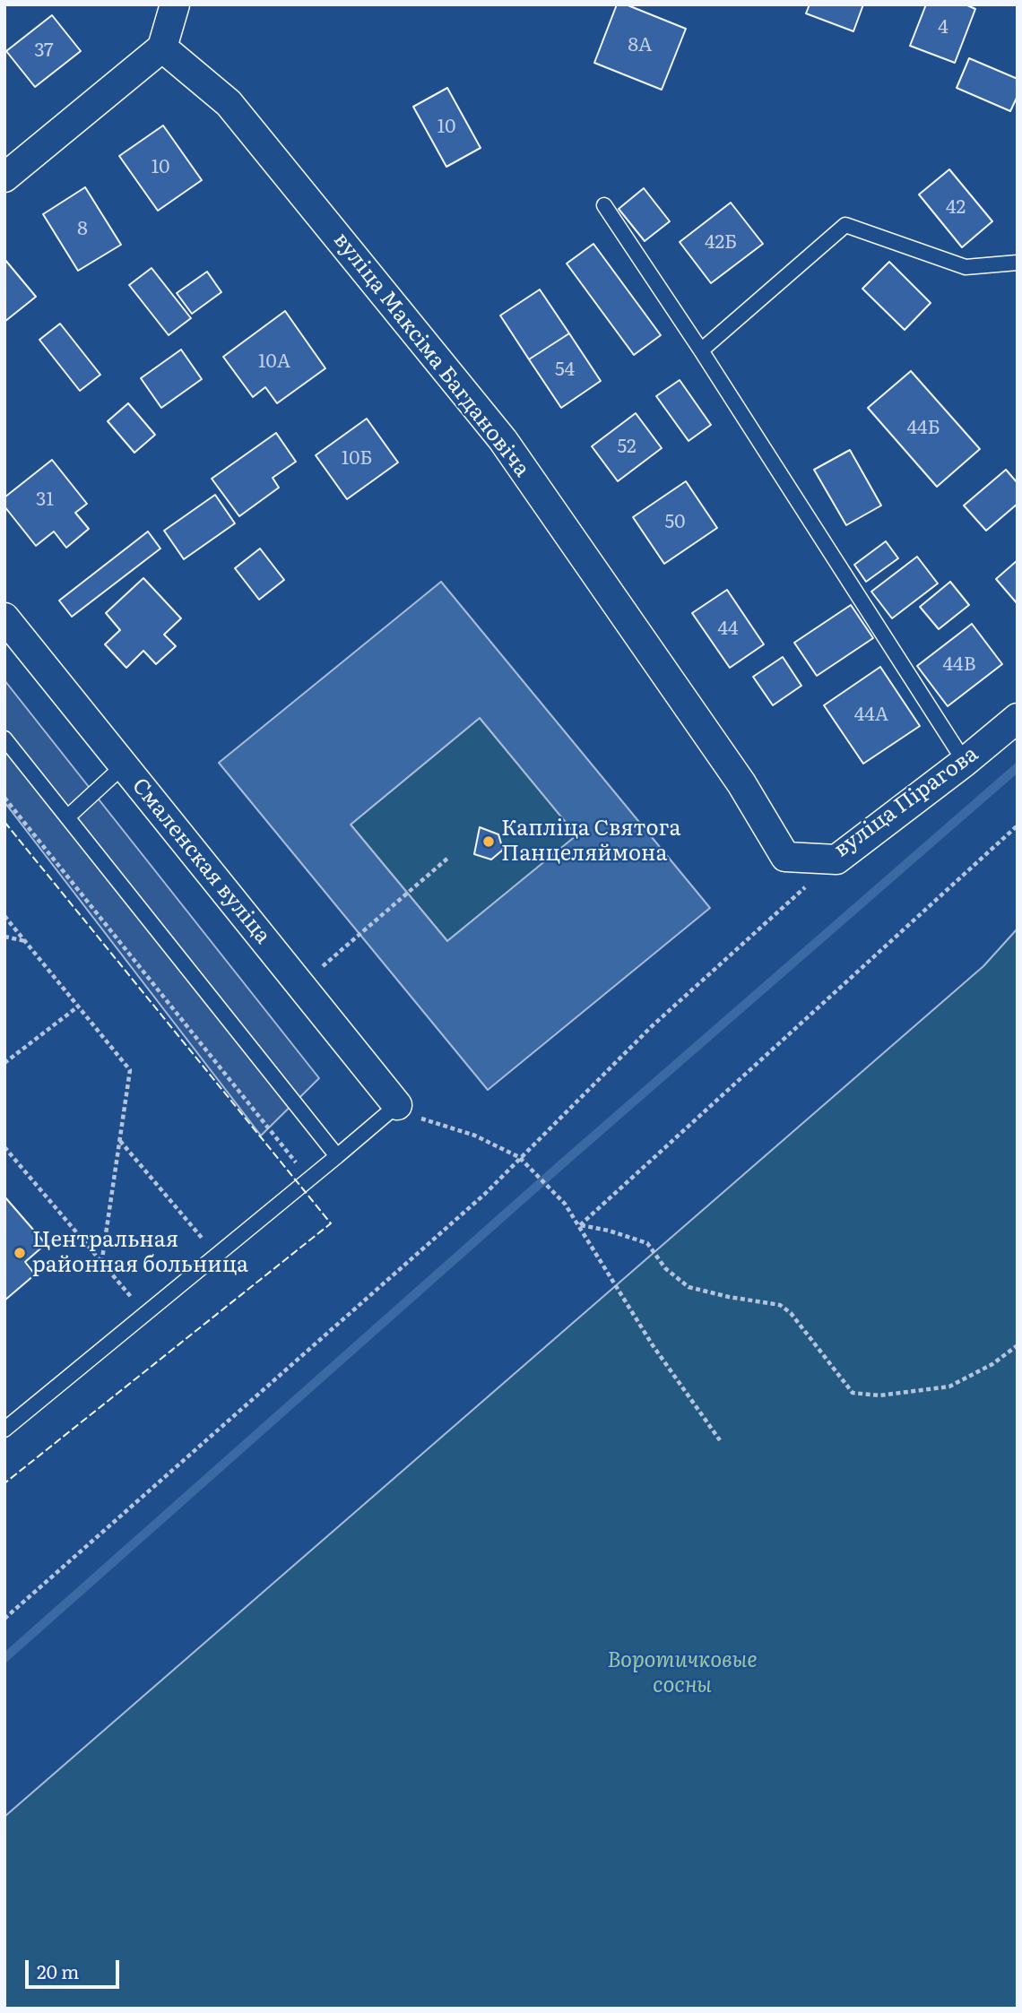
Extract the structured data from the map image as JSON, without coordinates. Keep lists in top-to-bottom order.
{
  "streets": {
    "street": ["вуліца Максіма Багдановіча", "вуліца Пірагова", "Смаленская вуліца"]
  },
  "crossings": [
    ["вуліца Максіма Багдановіча", "вуліца Пірагова"]
  ],
  "parks": ["Воротичковые сосны"],
  "places": ["Капліца Святога Панцеляймона", "Центральная районная больница"],
  "house_numbers": [
    "4",
    "8А",
    "37",
    "10",
    "10",
    "42",
    "8",
    "42Б",
    "10А",
    "54",
    "44Б",
    "52",
    "10Б",
    "31",
    "50",
    "44",
    "44В",
    "44А"
  ],
  "scale_bar": "20 m"
}
